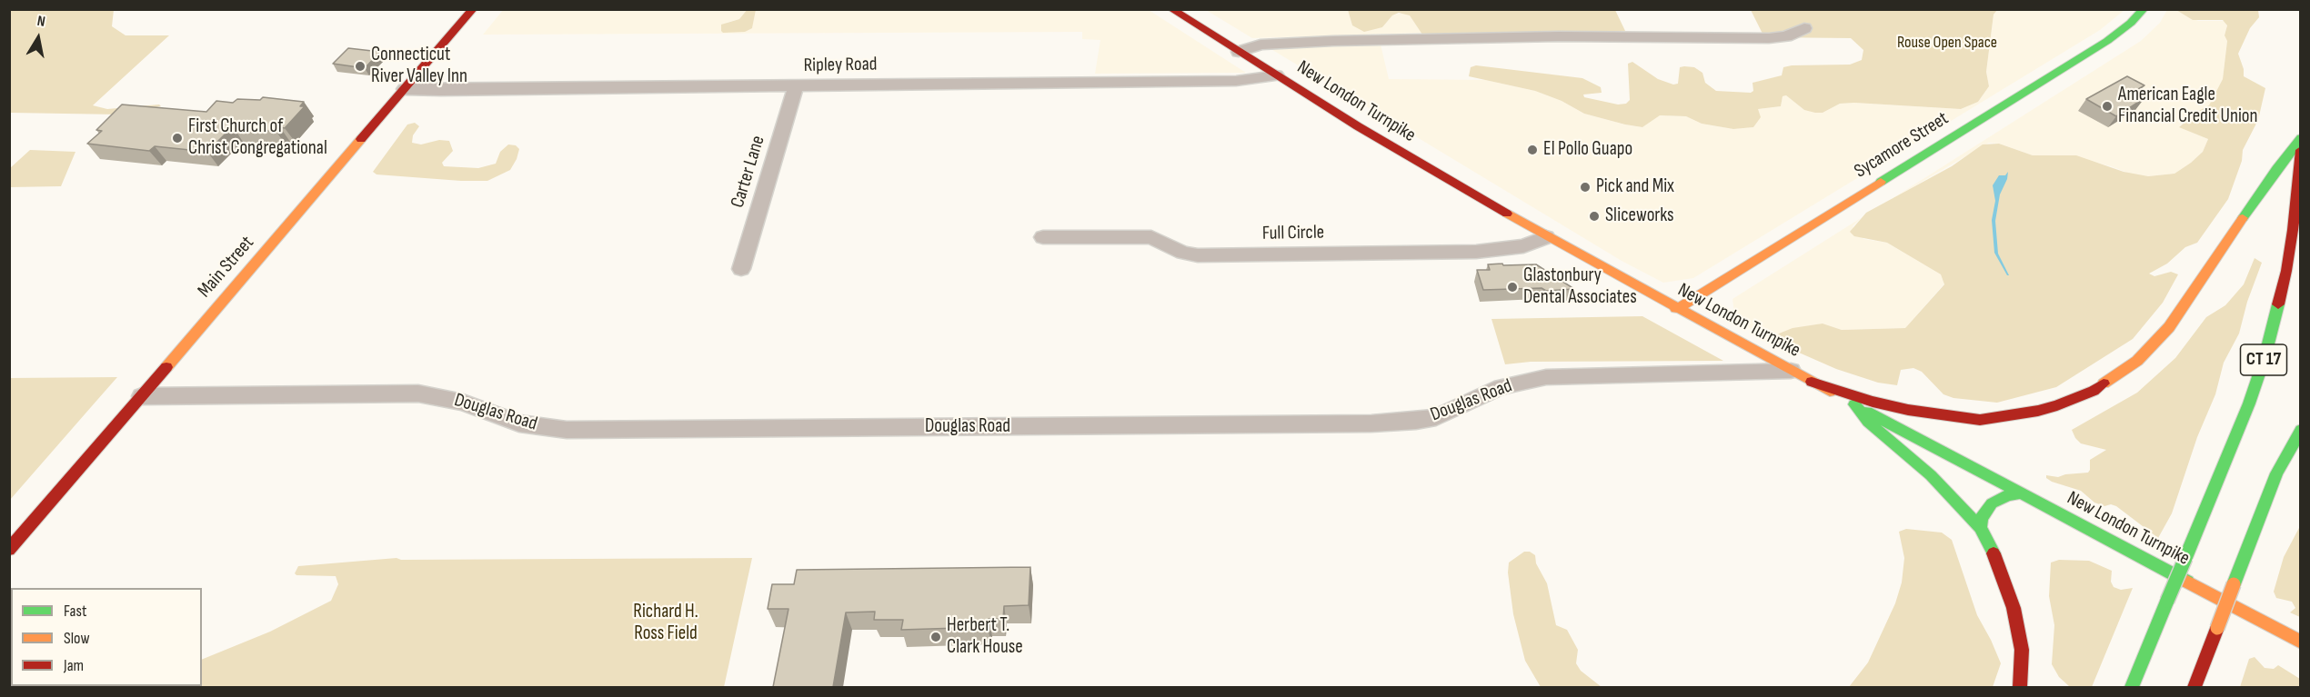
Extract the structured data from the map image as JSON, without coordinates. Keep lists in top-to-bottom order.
{
  "streets": {
    "main road": [
      "New London Turnpike",
      "Sycamore Street",
      "Main Street",
      "CT 17"
    ],
    "street": [
      "Ripley Road",
      "Carter Lane",
      "Full Circle",
      "Douglas Road"
    ]
  },
  "crossings": [
    ["Ripley Road", "New London Turnpike"],
    ["Ripley Road", "Carter Lane"],
    ["Ripley Road", "Main Street"],
    ["New London Turnpike", "Sycamore Street"],
    ["New London Turnpike", "Full Circle"],
    ["New London Turnpike", "Douglas Road"],
    ["Main Street", "Douglas Road"]
  ],
  "parks": ["Rouse Open Space", "Richard H. Ross Field"],
  "places": [
    "Connecticut River Valley Inn",
    "American Eagle Financial Credit Union",
    "First Church of Christ Congregational",
    "El Pollo Guapo",
    "Pick and Mix",
    "Sliceworks",
    "Glastonbury Dental Associates",
    "Herbert T. Clark House"
  ],
  "legend": ["Fast", "Slow", "Jam"],
  "north": "top"
}
